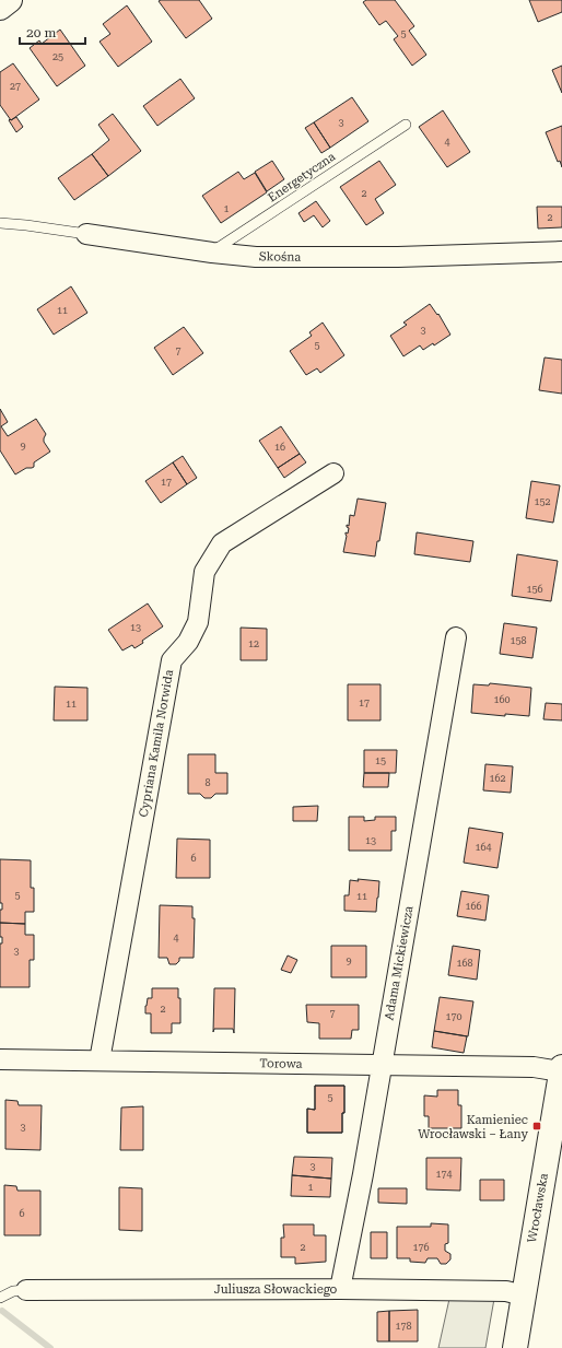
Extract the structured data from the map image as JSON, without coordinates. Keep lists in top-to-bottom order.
{
  "streets": {
    "main road": ["Wrocławska"],
    "street": [
      "Skośna",
      "Cypriana Kamila Norwida",
      "Adama Mickiewicza",
      "Torowa",
      "Juliusza Słowackiego"
    ],
    "lane": ["Energetyczna"]
  },
  "crossings": [
    ["Energetyczna", "Skośna"],
    ["Cypriana Kamila Norwida", "Torowa"],
    ["Adama Mickiewicza", "Torowa"],
    ["Adama Mickiewicza", "Juliusza Słowackiego"],
    ["Torowa", "Wrocławska"],
    ["Wrocławska", "Juliusza Słowackiego"]
  ],
  "places": {
    "transit": ["Kamieniec Wrocławski – Łany"]
  },
  "house_numbers": [
    "5",
    "25",
    "27",
    "3",
    "4",
    "2",
    "1",
    "2",
    "11",
    "3",
    "5",
    "7",
    "9",
    "16",
    "17",
    "152",
    "156",
    "13",
    "158",
    "12",
    "160",
    "17",
    "11",
    "15",
    "162",
    "8",
    "13",
    "164",
    "6",
    "5",
    "11",
    "166",
    "4",
    "3",
    "9",
    "168",
    "2",
    "7",
    "170",
    "5",
    "3",
    "3",
    "174",
    "1",
    "6",
    "2",
    "176",
    "178"
  ],
  "scale_bar": "20 m"
}
